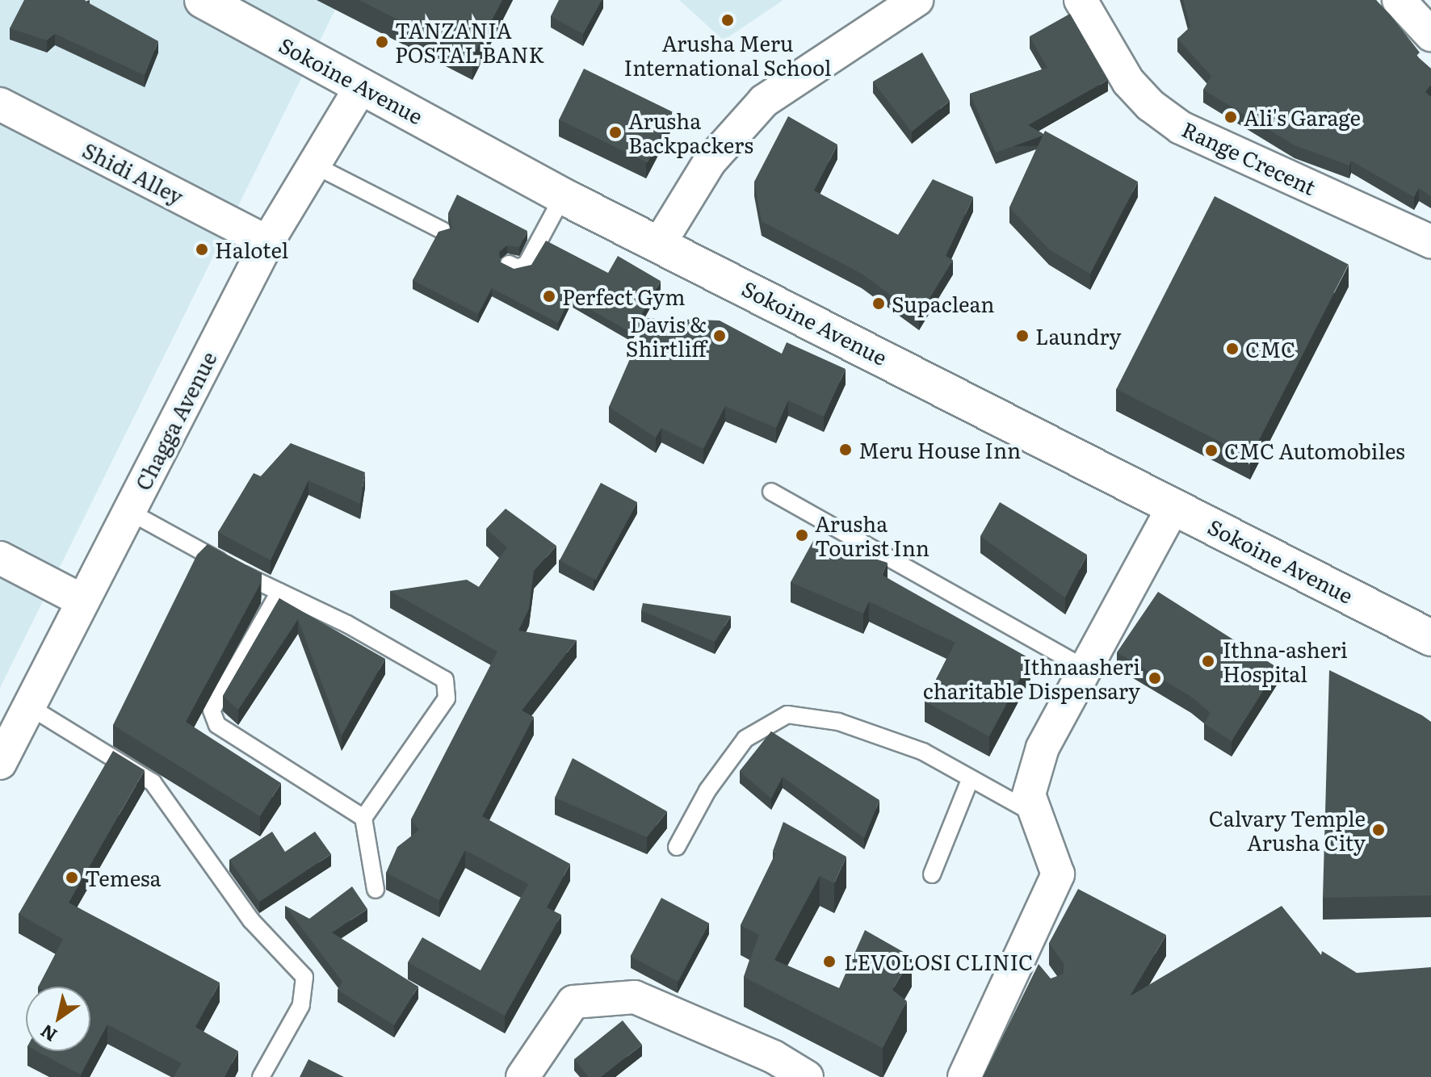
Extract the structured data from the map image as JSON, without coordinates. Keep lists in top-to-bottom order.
{
  "streets": {
    "main road": ["Sokoine Avenue"],
    "street": ["Range Crecent", "Shidi Alley", "Chagga Avenue"]
  },
  "crossings": [
    ["Sokoine Avenue", "Chagga Avenue"],
    ["Shidi Alley", "Chagga Avenue"]
  ],
  "places": [
    "Arusha Meru International School",
    "TANZANIA POSTAL BANK",
    "Ali's Garage",
    "Arusha Backpackers",
    "Halotel",
    "Perfect Gym",
    "Supaclean",
    "Davis & Shirtliff",
    "Laundry",
    "CMC",
    "Meru House Inn",
    "CMC Automobiles",
    "Arusha Tourist Inn",
    "Ithna-asheri Hospital",
    "Ithnaasheri charitable Dispensary",
    "Calvary Temple Arusha City",
    "Temesa",
    "LEVOLOSI CLINIC"
  ],
  "north": "bottom left"
}
